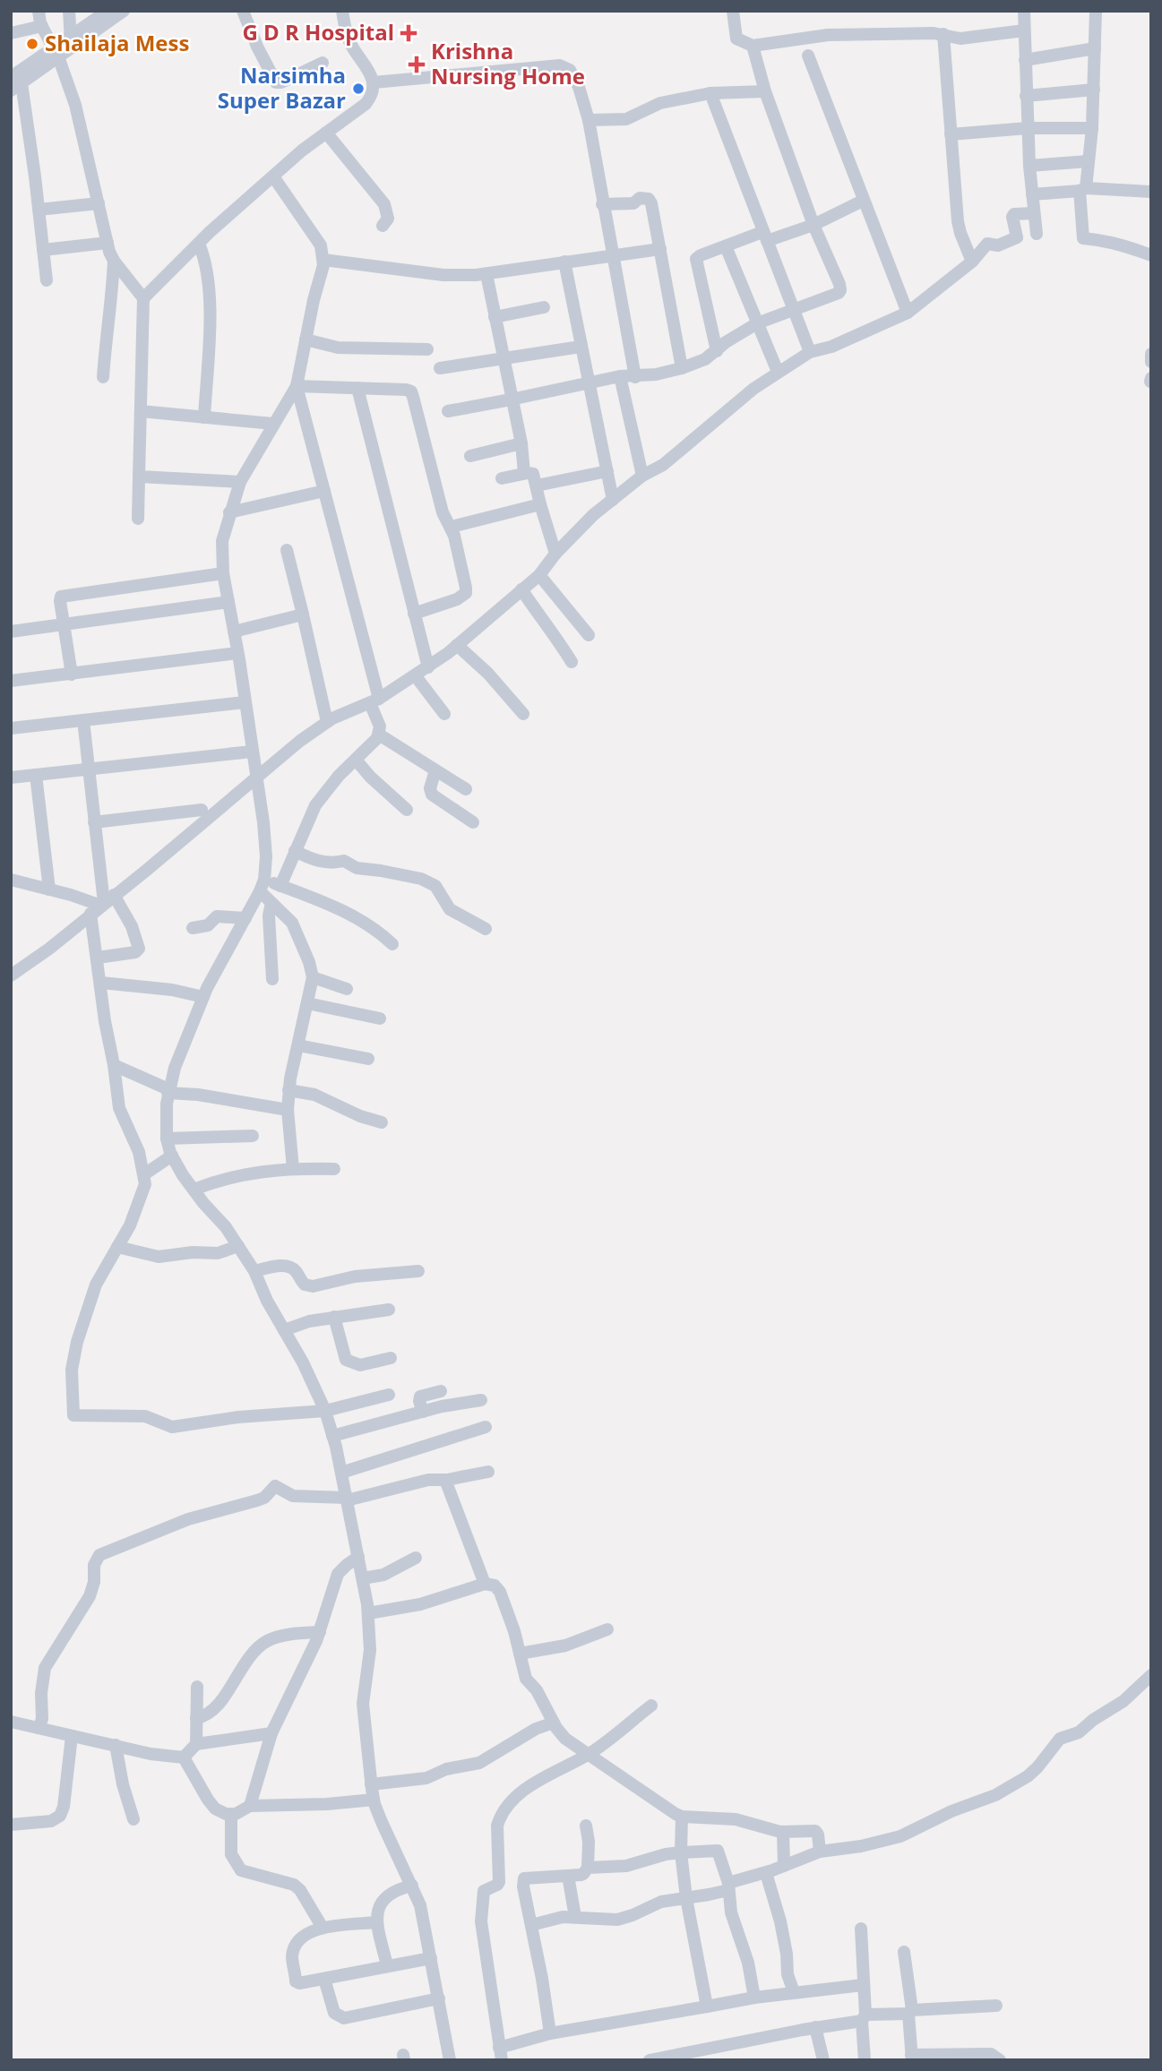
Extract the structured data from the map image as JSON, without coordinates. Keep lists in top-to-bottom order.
{
  "places": {
    "health": ["G D R Hospital", "Krishna Nursing Home"],
    "other": ["Shailaja Mess", "Narsimha Super Bazar"]
  }
}
